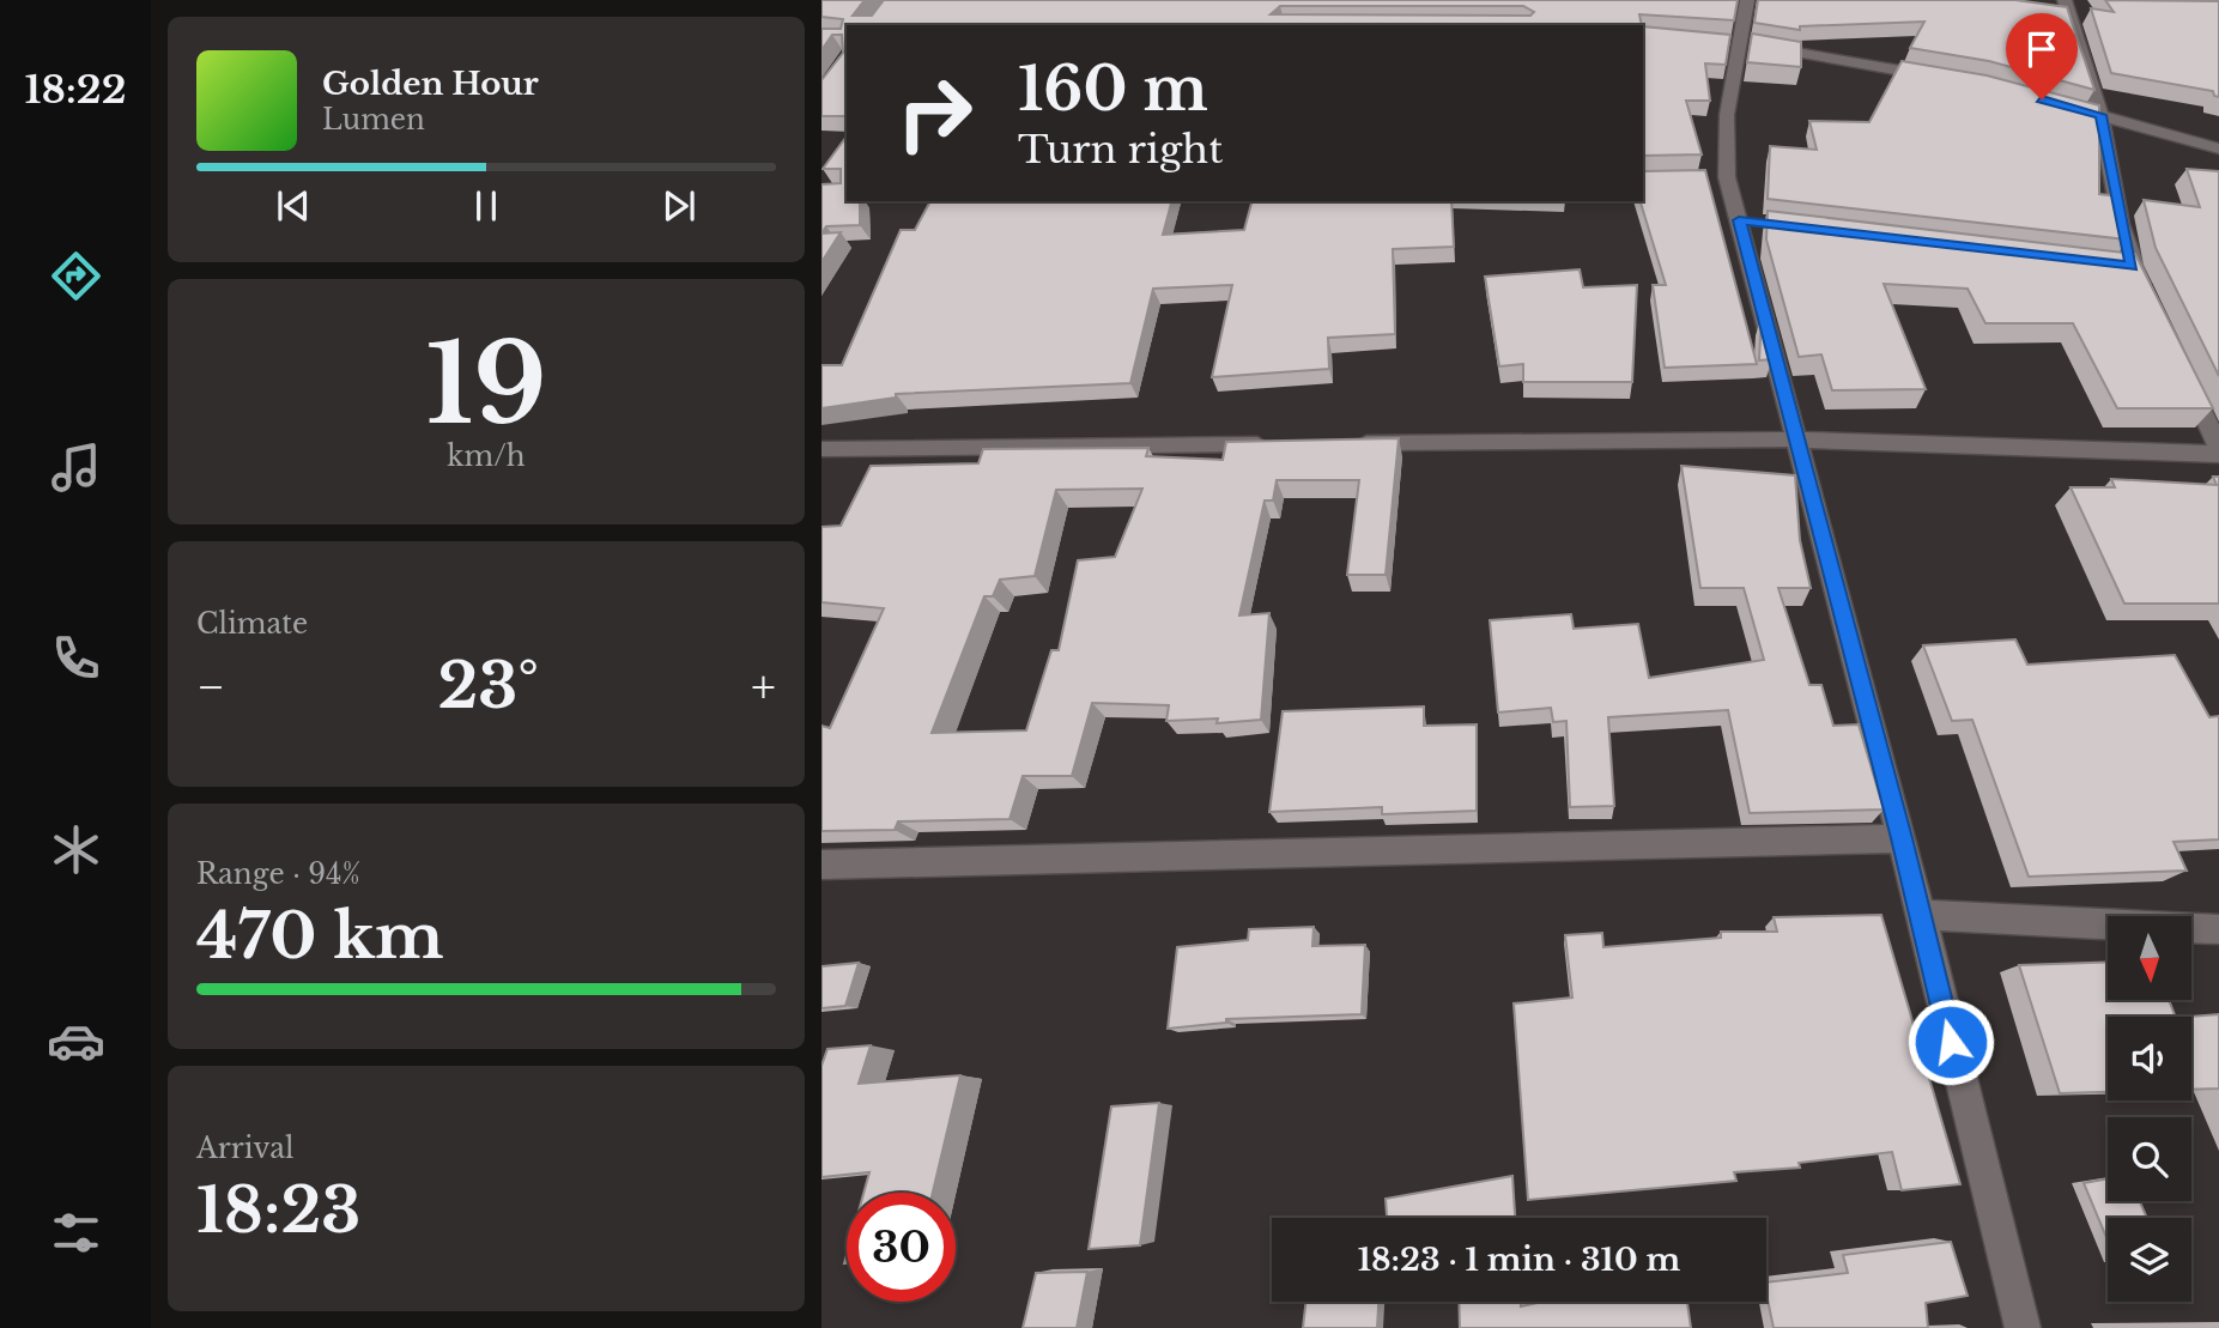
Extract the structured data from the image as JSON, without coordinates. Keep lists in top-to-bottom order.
{
  "north": "bottom",
  "page": {
    "tabs": "18:22",
    "turn": ["160 m", "Turn right"],
    "song": ["Golden Hour", "Lumen"],
    "tile": [
      ["19", "km/h"],
      "Climate",
      ["Range · 94%", "470 km"],
      ["Arrival", "18:23"]
    ],
    "heat": ["−", "23°", "+"],
    "limit": "30",
    "trip": "18:23 · 1 min · 310 m"
  }
}
